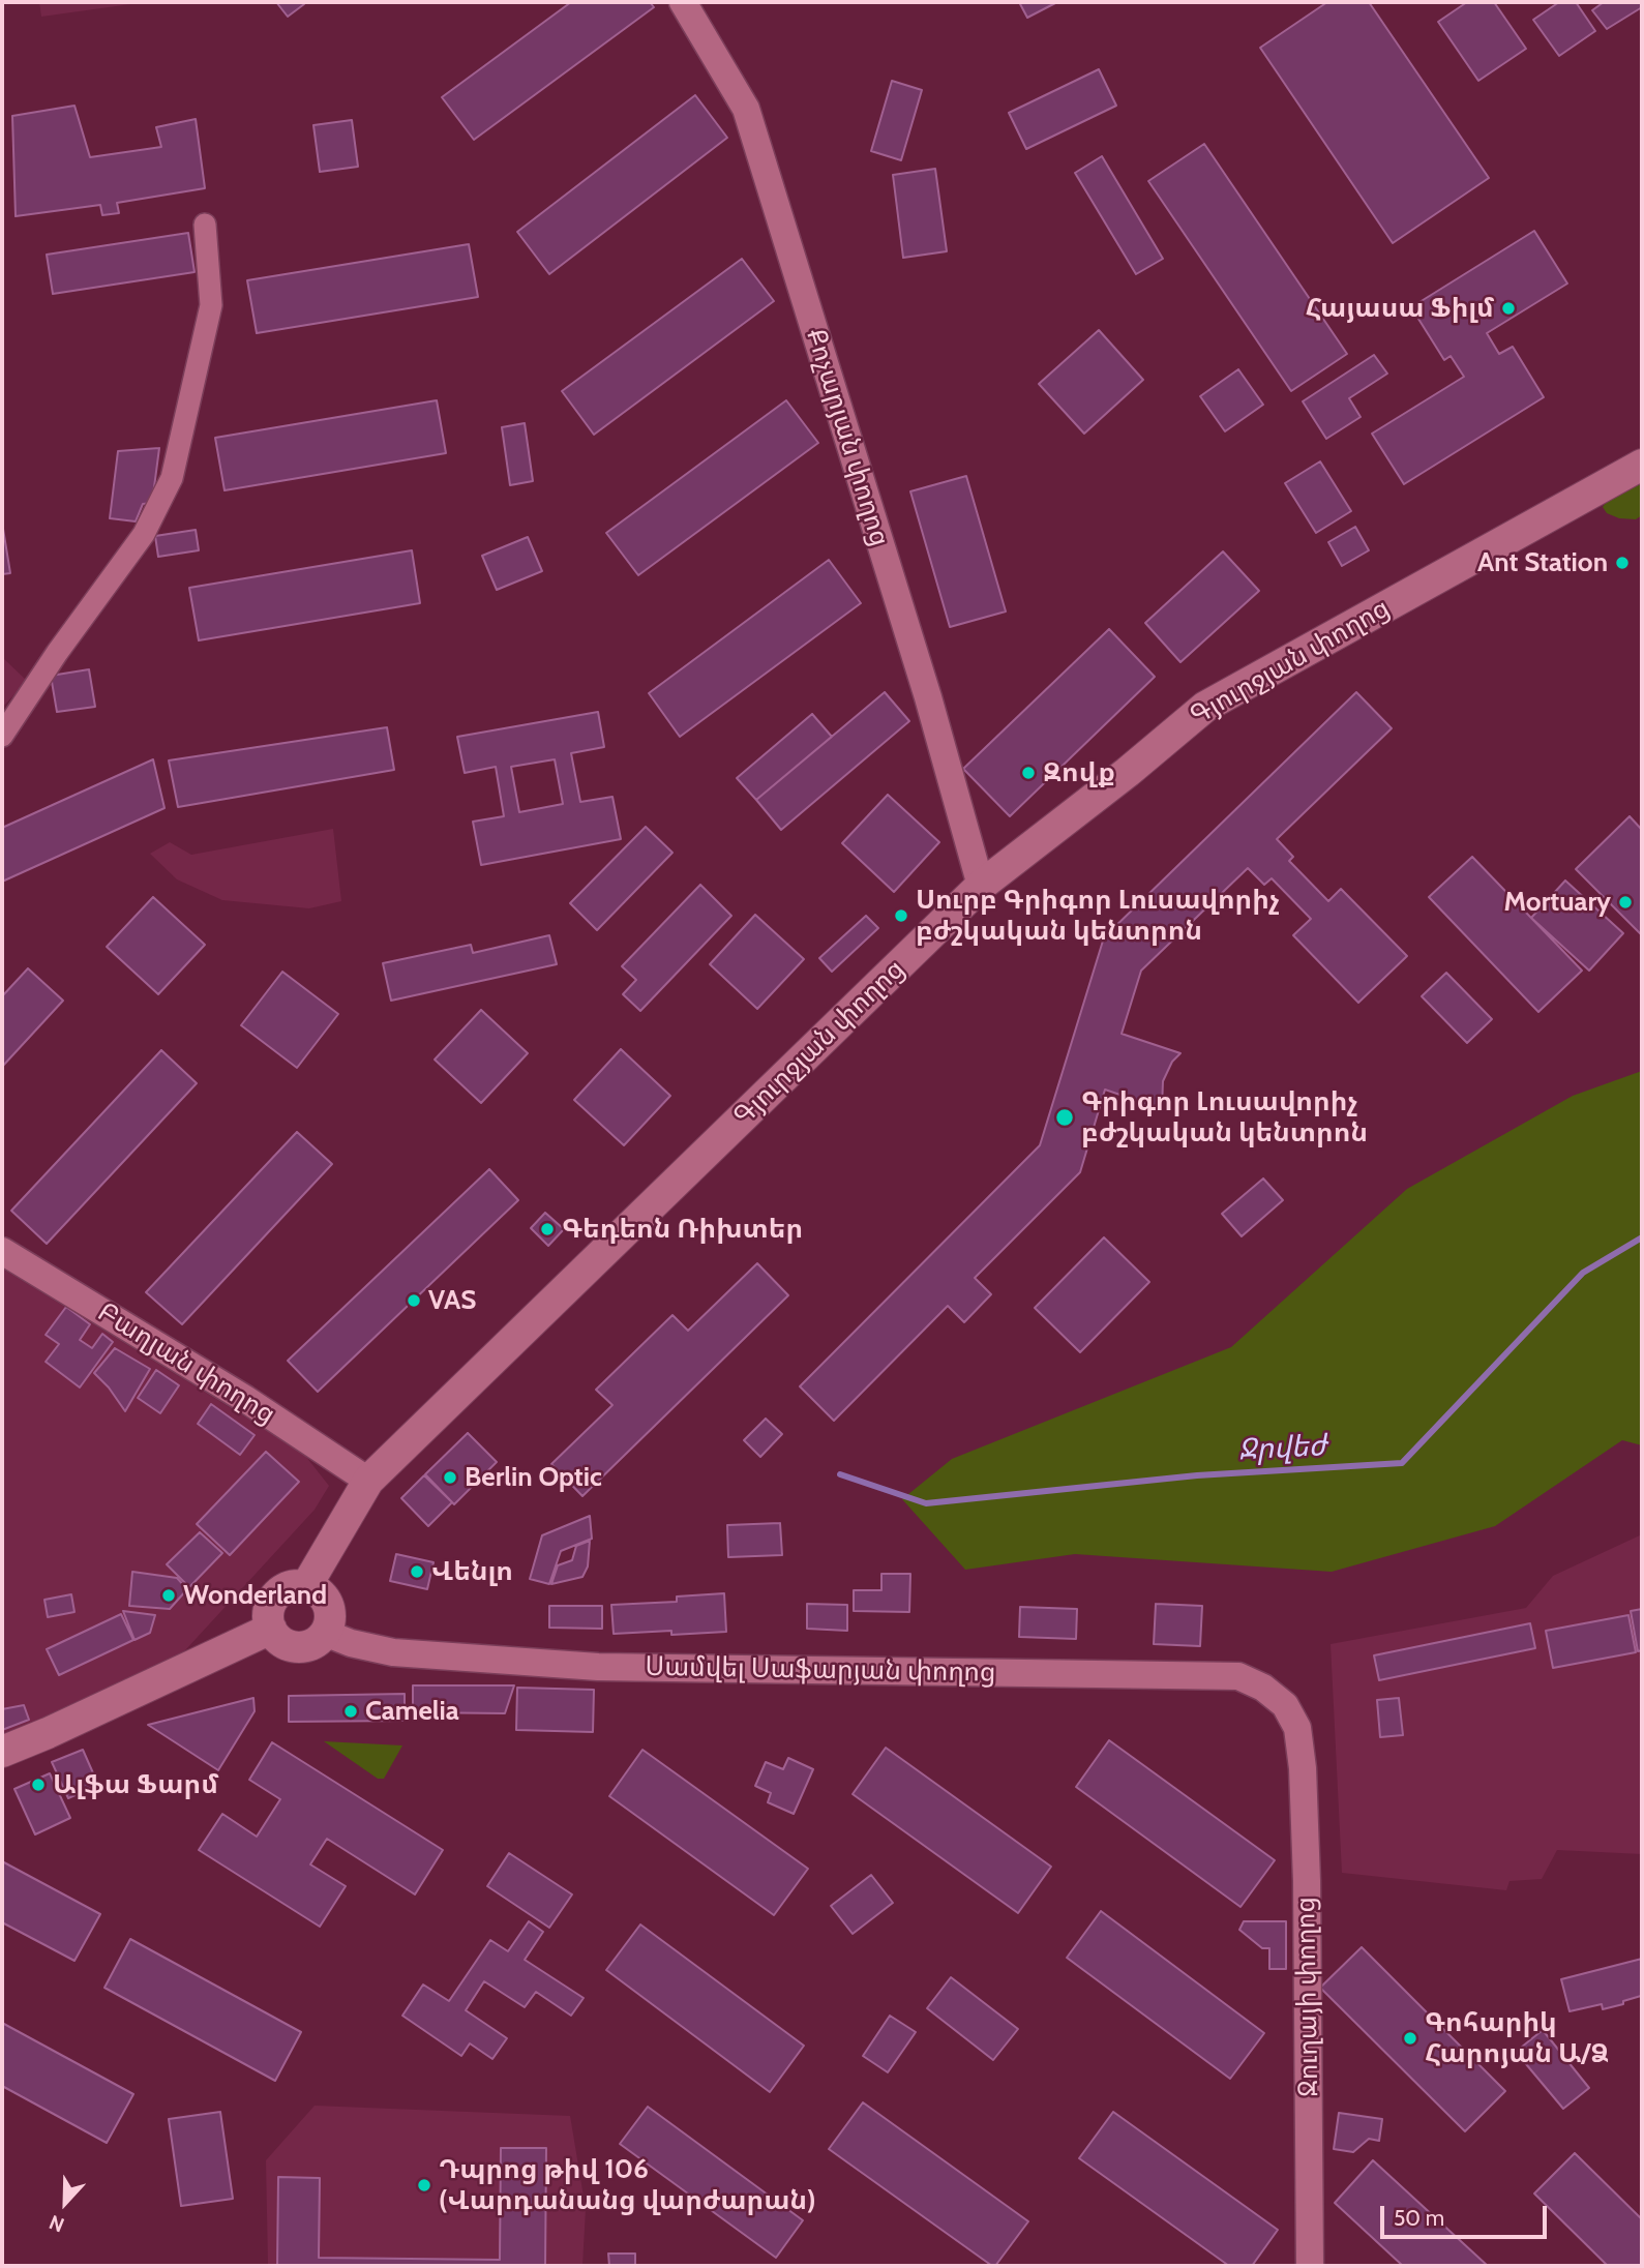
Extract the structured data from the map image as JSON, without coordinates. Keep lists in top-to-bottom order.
{
  "streets": {
    "main road": ["Գյուրջյան փողոց"],
    "street": [
      "Քոչարյան փողոց",
      "Բաղյան փողոց",
      "Սամվել Սաֆարյան փողոց",
      "Ջուղայի փողոց"
    ]
  },
  "crossings": [
    ["Քոչարյան փողոց", "Գյուրջյան փողոց"],
    ["Գյուրջյան փողոց", "Բաղյան փողոց"],
    ["Գյուրջյան փողոց", "Սամվել Սաֆարյան փողոց"],
    ["Սամվել Սաֆարյան փողոց", "Ջուղայի փողոց"]
  ],
  "water": ["Ջրվեժ"],
  "places": [
    "Հայասա Ֆիլմ",
    "Ant Station",
    "Զովք",
    "Mortuary",
    "Սուրբ Գրիգոր Լուսավորիչ բժշկական կենտրոն",
    "Գրիգոր Լուսավորիչ բժշկական կենտրոն",
    "Գեդեոն Ռիխտեր",
    "VAS",
    "Berlin Optic",
    "Վենլո",
    "Wonderland",
    "Camelia",
    "Ալֆա Ֆարմ",
    "Գոհարիկ Հարոյան Ա/Ձ",
    "Դպրոց թիվ 106 (Վարդանանց վարժարան)"
  ],
  "scale_bar": "50 m",
  "north": "bottom"
}
